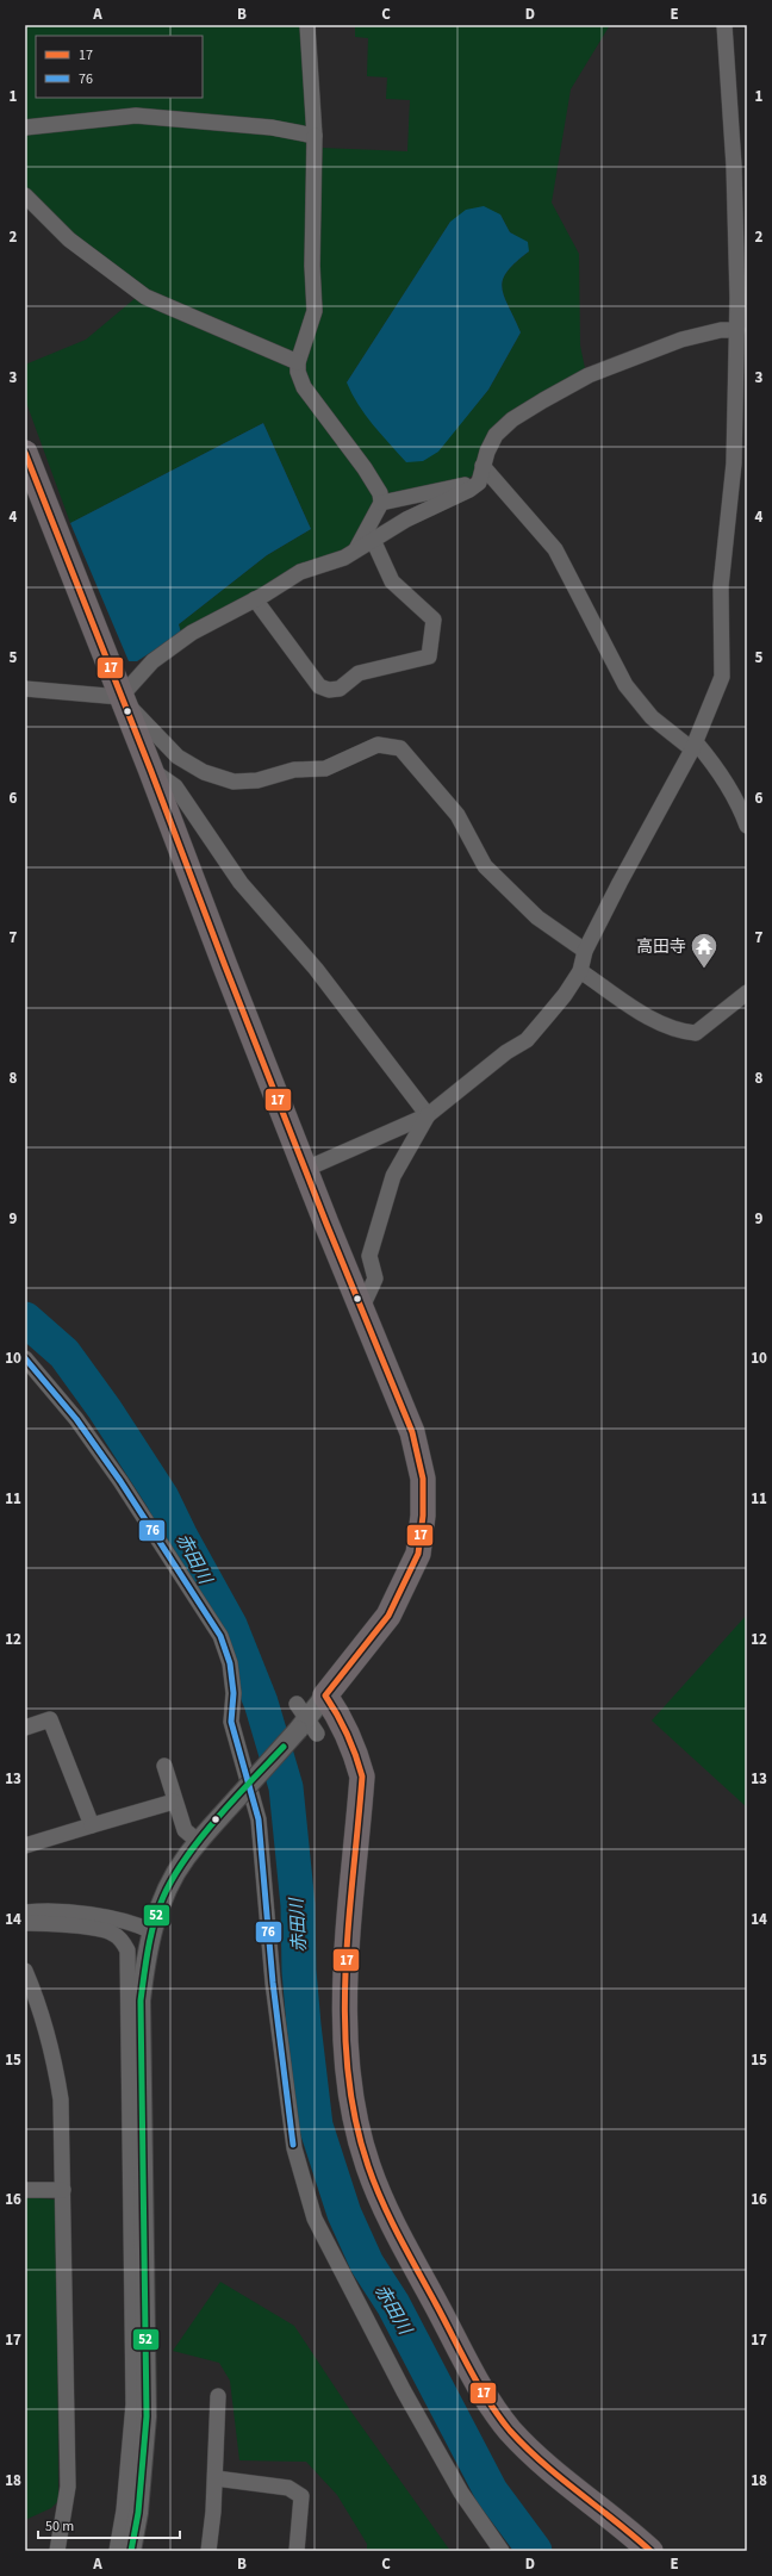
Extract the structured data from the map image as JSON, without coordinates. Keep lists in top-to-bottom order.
{
  "water": ["赤田川"],
  "places": {
    "temple": ["高田寺"]
  },
  "lines": ["transit line 17", "transit line 76", "transit line 52"],
  "legend": ["17", "76"],
  "scale_bar": "50 m",
  "grid": {
    "columns": [
      "A",
      "B",
      "C",
      "D",
      "E"
    ],
    "rows": [
      "1",
      "2",
      "3",
      "4",
      "5",
      "6",
      "7",
      "8",
      "9",
      "10",
      "11",
      "12",
      "13",
      "14",
      "15",
      "16",
      "17",
      "18"
    ]
  }
}
